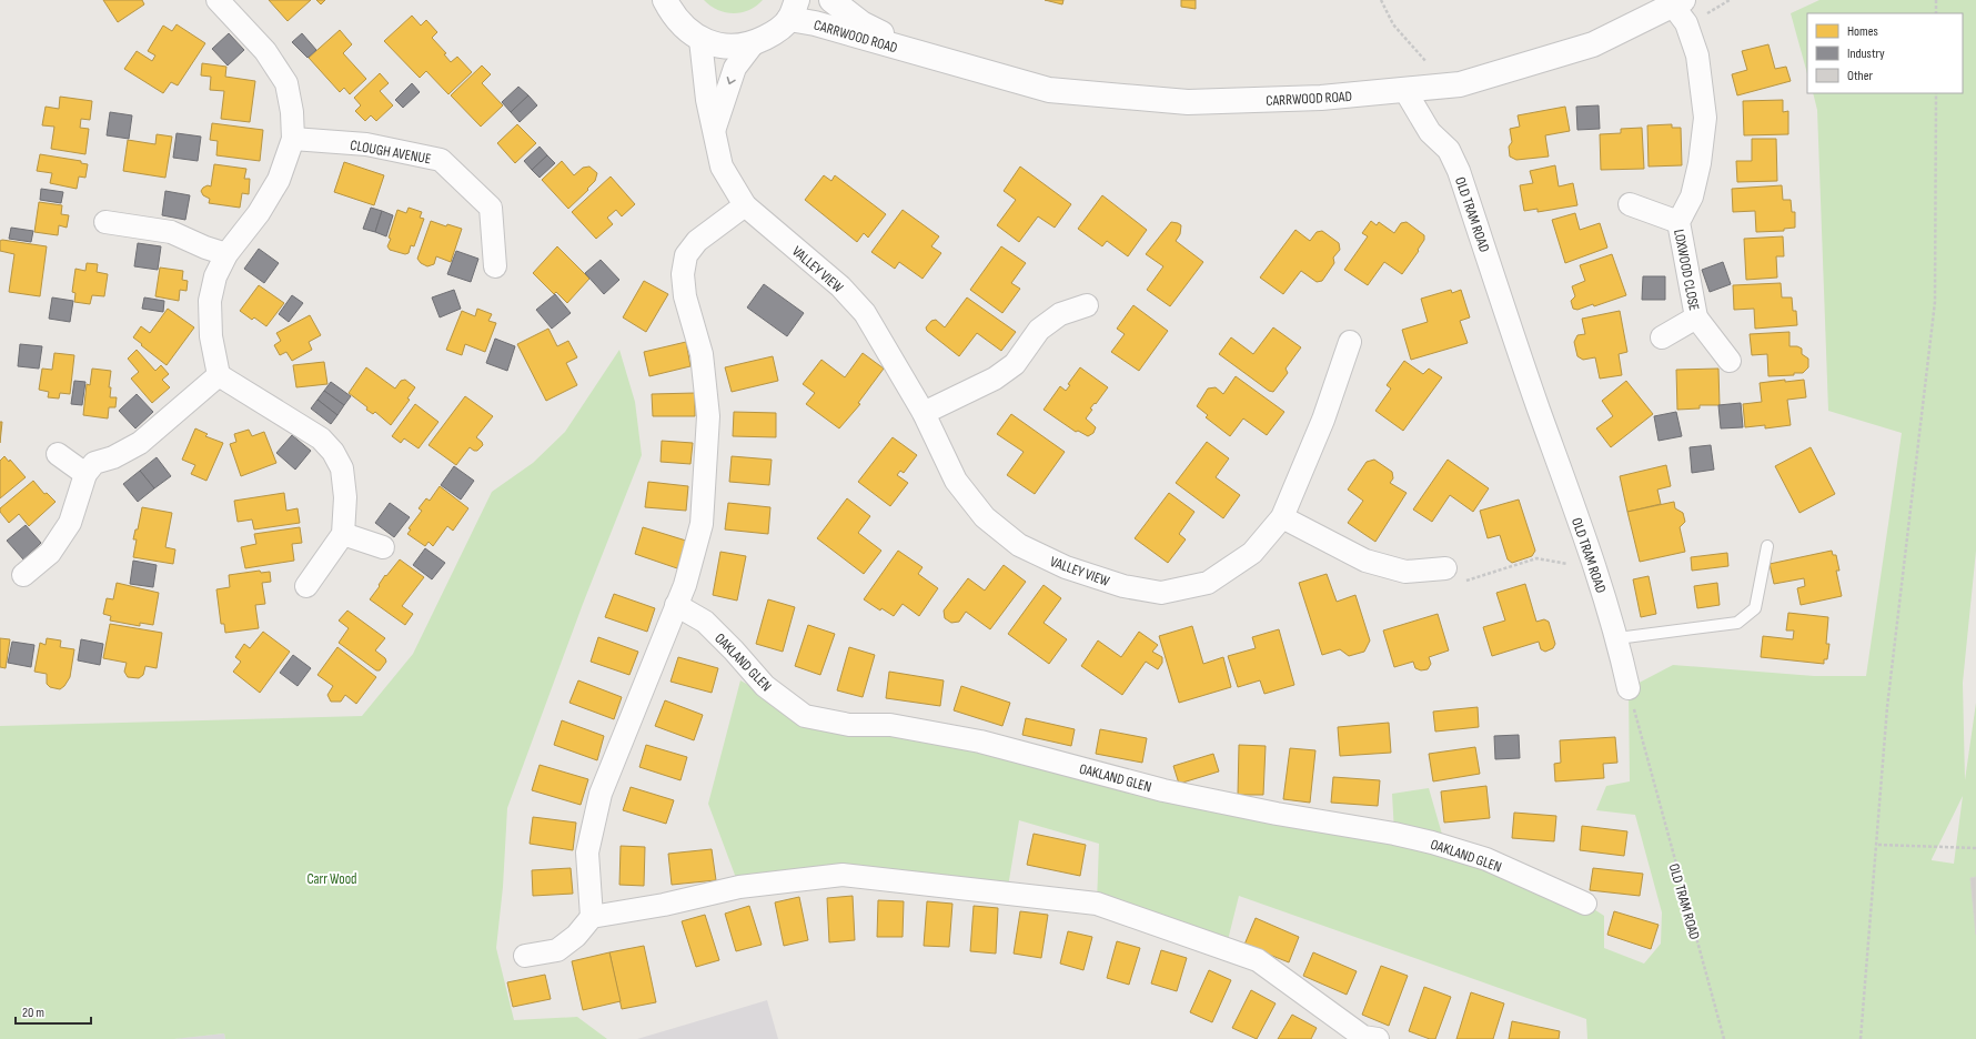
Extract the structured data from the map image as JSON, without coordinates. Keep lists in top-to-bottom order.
{
  "streets": {
    "street": [
      "CARRWOOD ROAD",
      "CLOUGH AVENUE",
      "OLD TRAM ROAD",
      "VALLEY VIEW",
      "LOXWOOD CLOSE",
      "OAKLAND GLEN"
    ]
  },
  "crossings": [
    ["CARRWOOD ROAD", "OLD TRAM ROAD"],
    ["CARRWOOD ROAD", "LOXWOOD CLOSE"]
  ],
  "parks": ["Carr Wood"],
  "legend": ["Homes", "Industry", "Other"],
  "scale_bar": "20 m"
}
